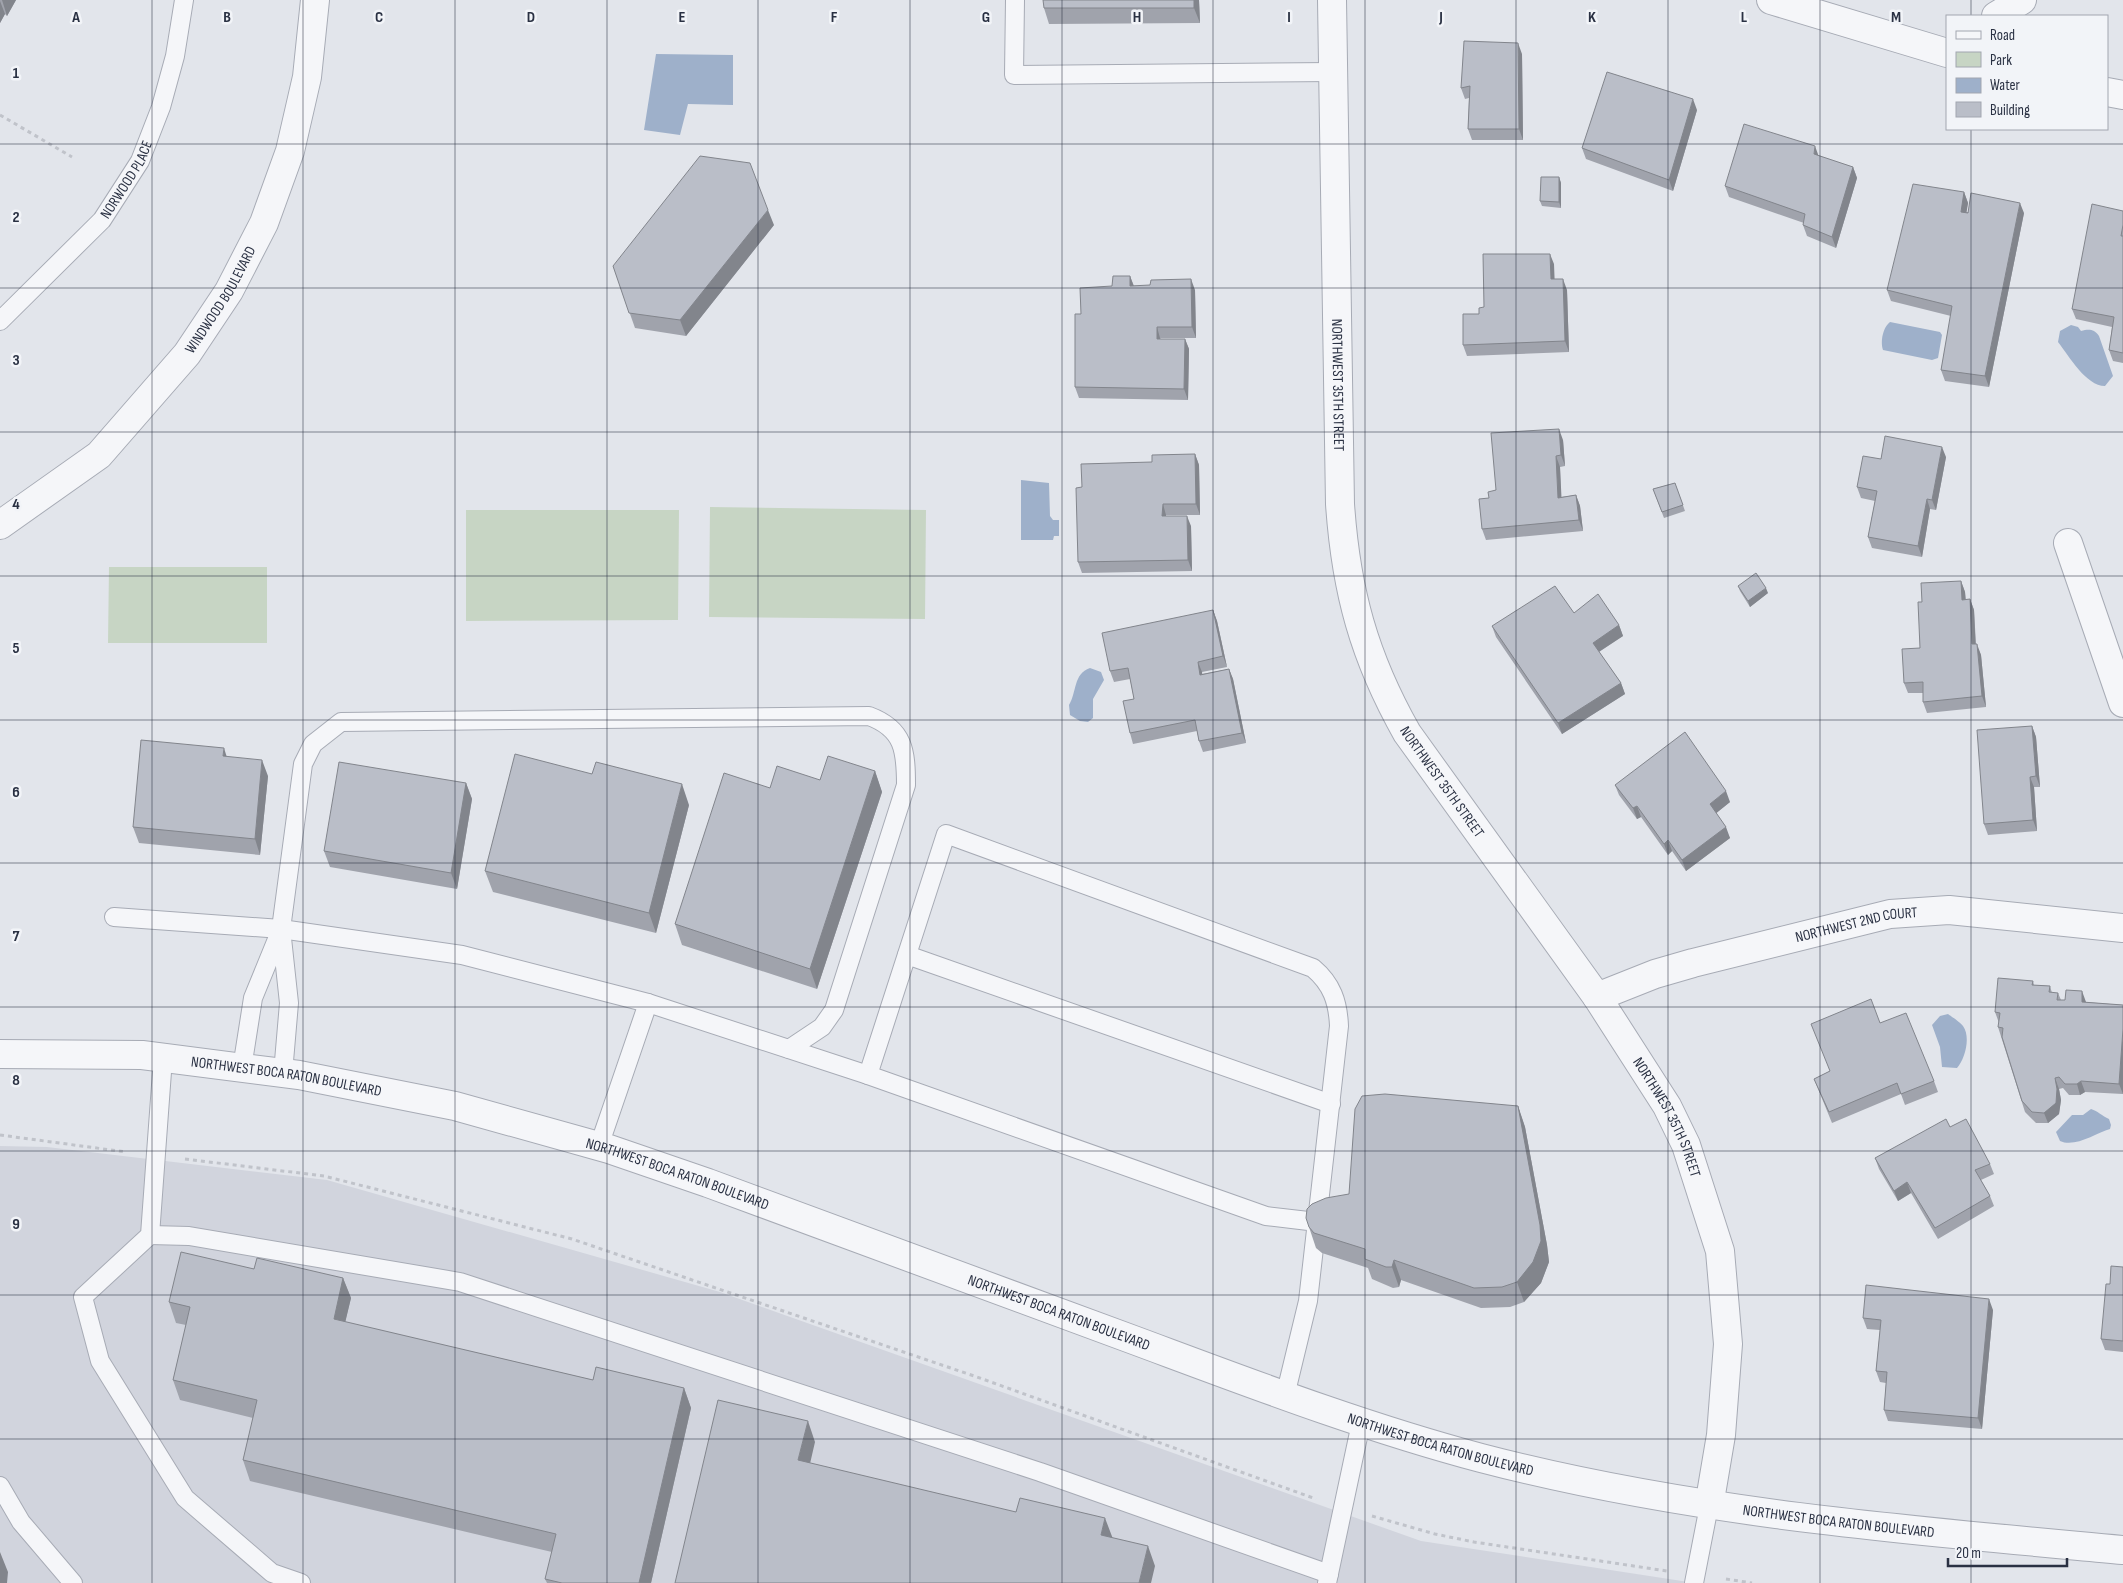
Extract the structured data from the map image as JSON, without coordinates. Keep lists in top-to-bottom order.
{
  "streets": {
    "street": [
      "WINDWOOD BOULEVARD",
      "NORTHWEST 35TH STREET",
      "NORTHWEST 2ND COURT",
      "NORTHWEST BOCA RATON BOULEVARD"
    ],
    "lane": ["NORWOOD PLACE"]
  },
  "crossings": [
    ["NORTHWEST 35TH STREET", "NORTHWEST 2ND COURT"],
    ["NORTHWEST 35TH STREET", "NORTHWEST BOCA RATON BOULEVARD"]
  ],
  "legend": [
    "Road",
    "Park",
    "Water",
    "Building"
  ],
  "scale_bar": "20 m",
  "grid": {
    "columns": [
      "A",
      "B",
      "C",
      "D",
      "E",
      "F",
      "G",
      "H",
      "I",
      "J",
      "K",
      "L",
      "M"
    ],
    "rows": [
      "1",
      "2",
      "3",
      "4",
      "5",
      "6",
      "7",
      "8",
      "9"
    ]
  }
}
